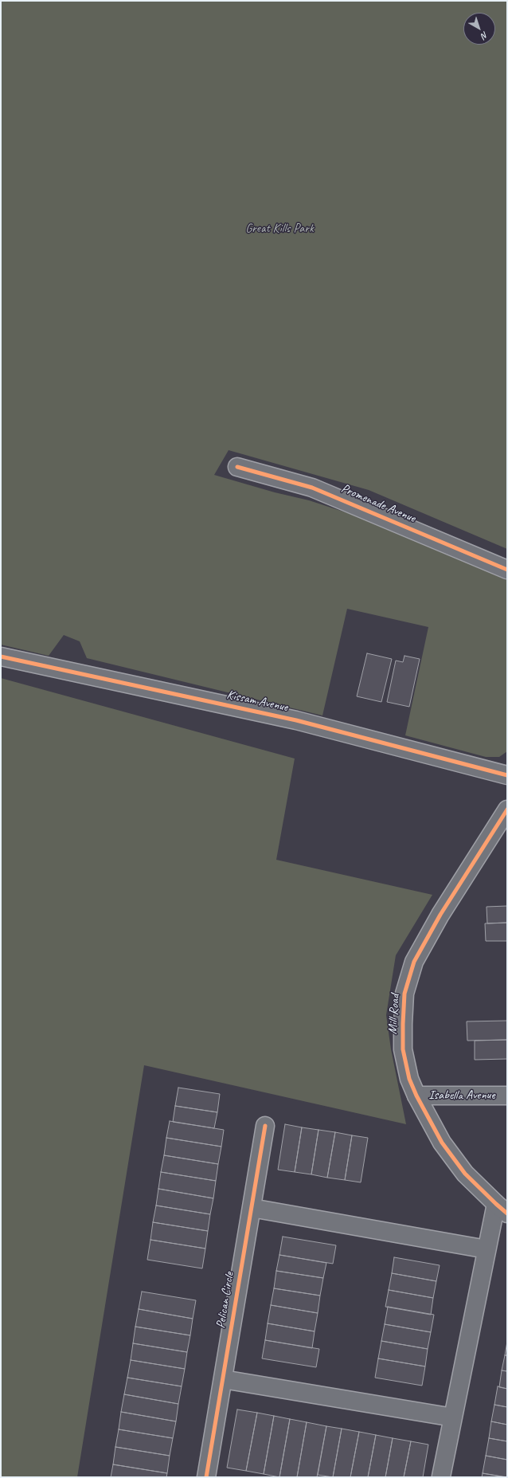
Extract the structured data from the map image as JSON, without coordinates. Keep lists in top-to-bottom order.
{
  "streets": {
    "street": [
      "Promenade Avenue",
      "Kissam Avenue",
      "Mill Road",
      "Isabella Avenue",
      "Pelican Circle"
    ]
  },
  "crossings": [
    ["Mill Road", "Isabella Avenue"]
  ],
  "parks": ["Great Kills Park"],
  "north": "bottom right"
}
